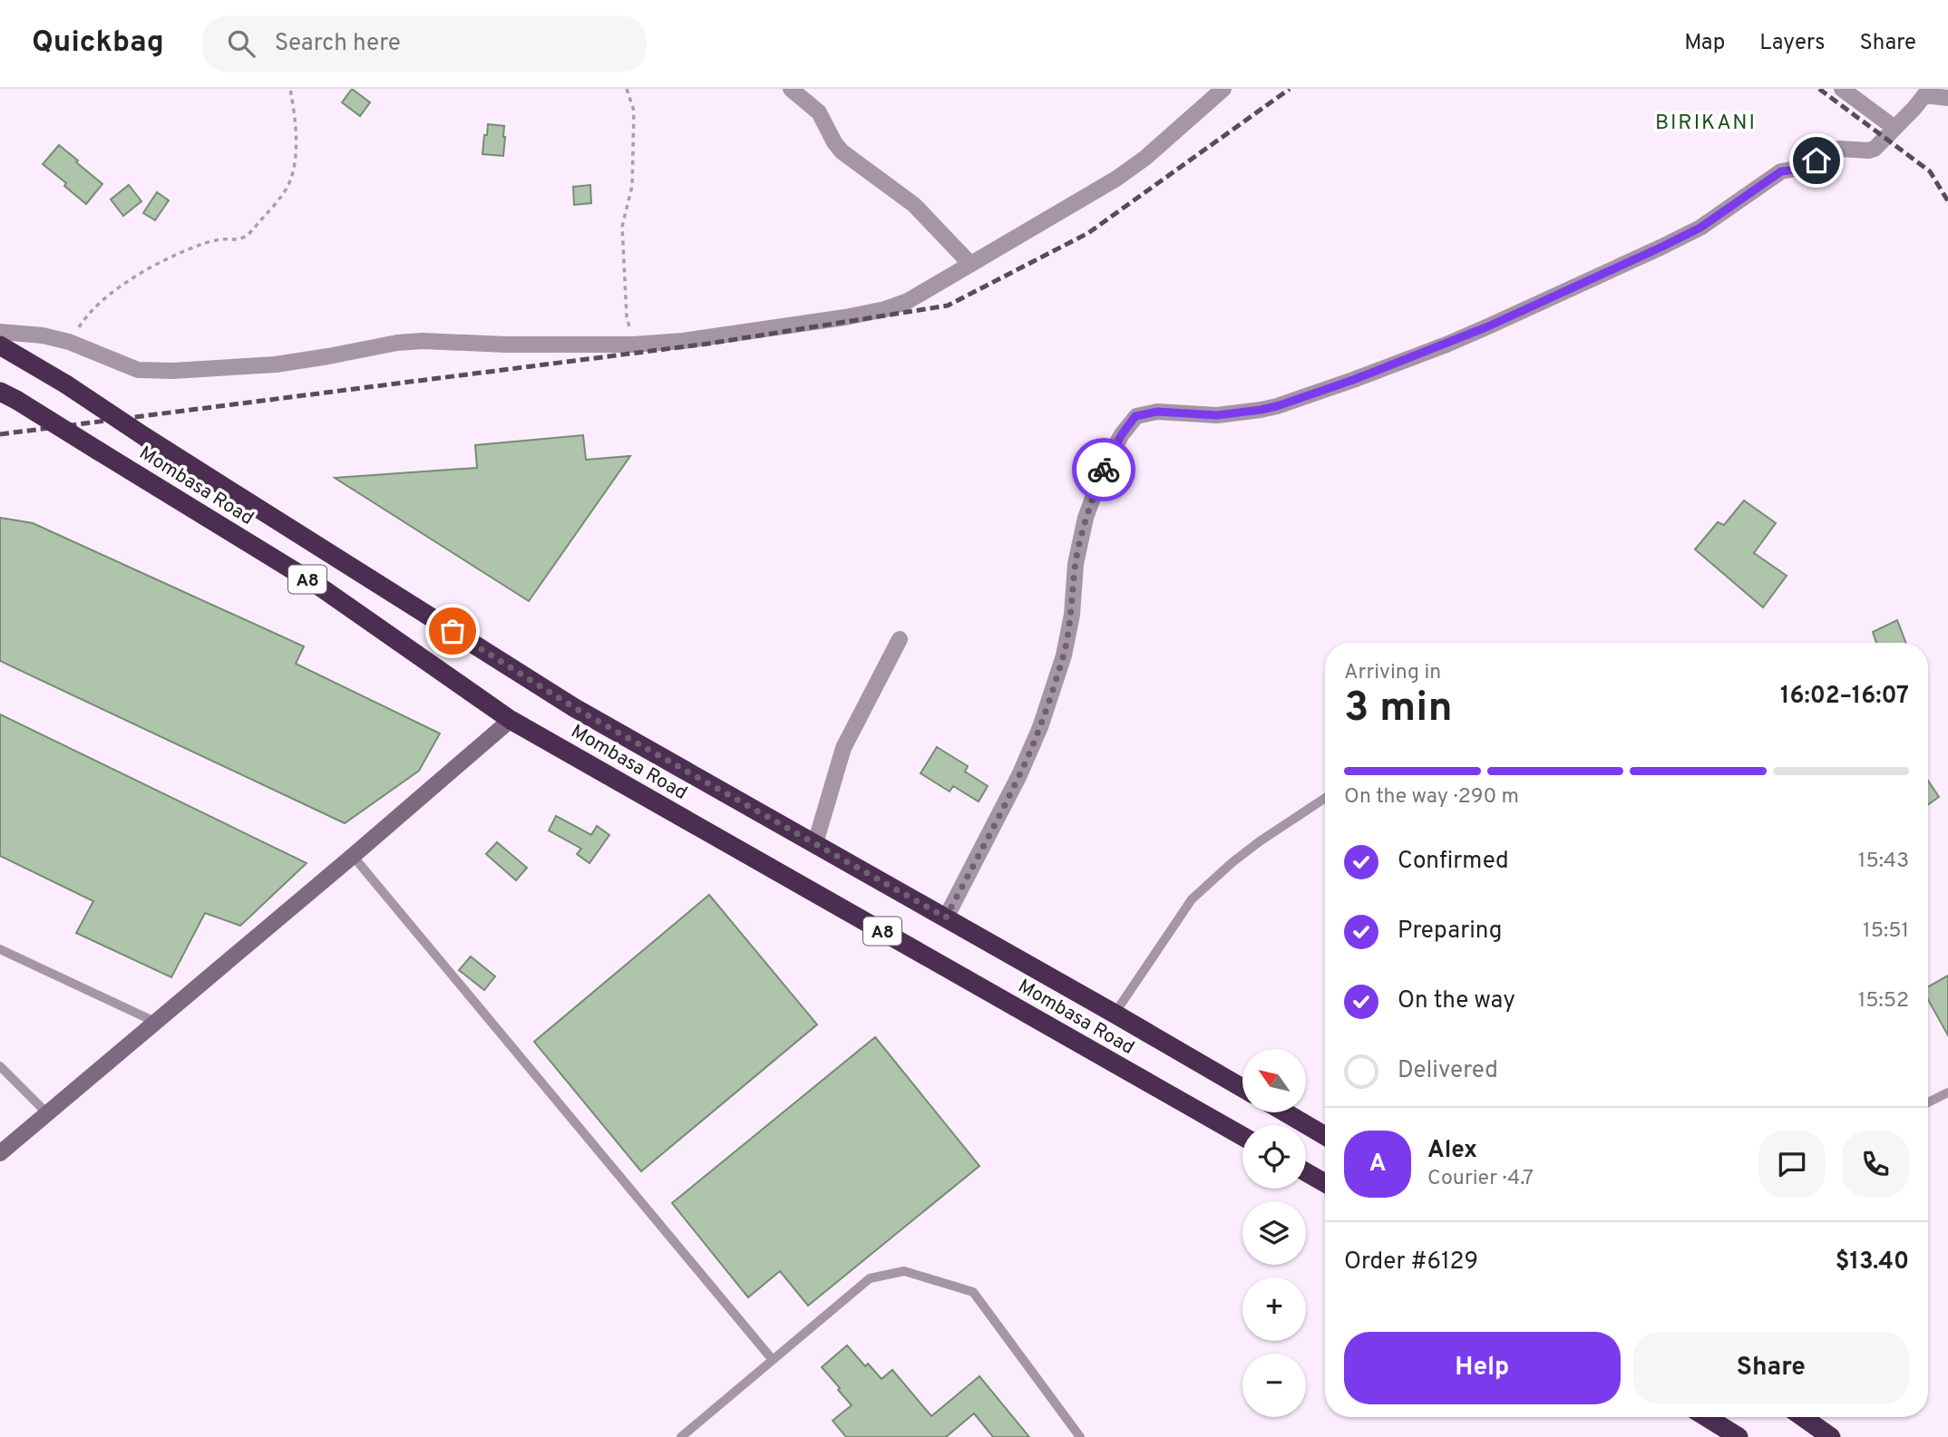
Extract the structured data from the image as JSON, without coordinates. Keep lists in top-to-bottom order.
{
  "streets": {
    "highway": ["Mombasa Road", "A8"]
  },
  "districts": ["BIRIKANI"],
  "north": "top left",
  "page": {
    "header": "Quickbag",
    "search": "Search here",
    "nav": ["Map", "Layers", "Share"],
    "heading": ["3 min", "Arriving in", "16:02–16:07"],
    "panel": [
      "Alex",
      "Courier · 4.7",
      "Order #6129",
      "$13.40"
    ],
    "bar": "On the way · 290 m",
    "list": [
      ["Confirmed", "15:43"],
      ["Preparing", "15:51"],
      ["On the way", "15:52"],
      "Delivered"
    ],
    "map_buttons": ["+", "−"],
    "round": "A",
    "buttons": ["Help", "Share"]
  }
}
